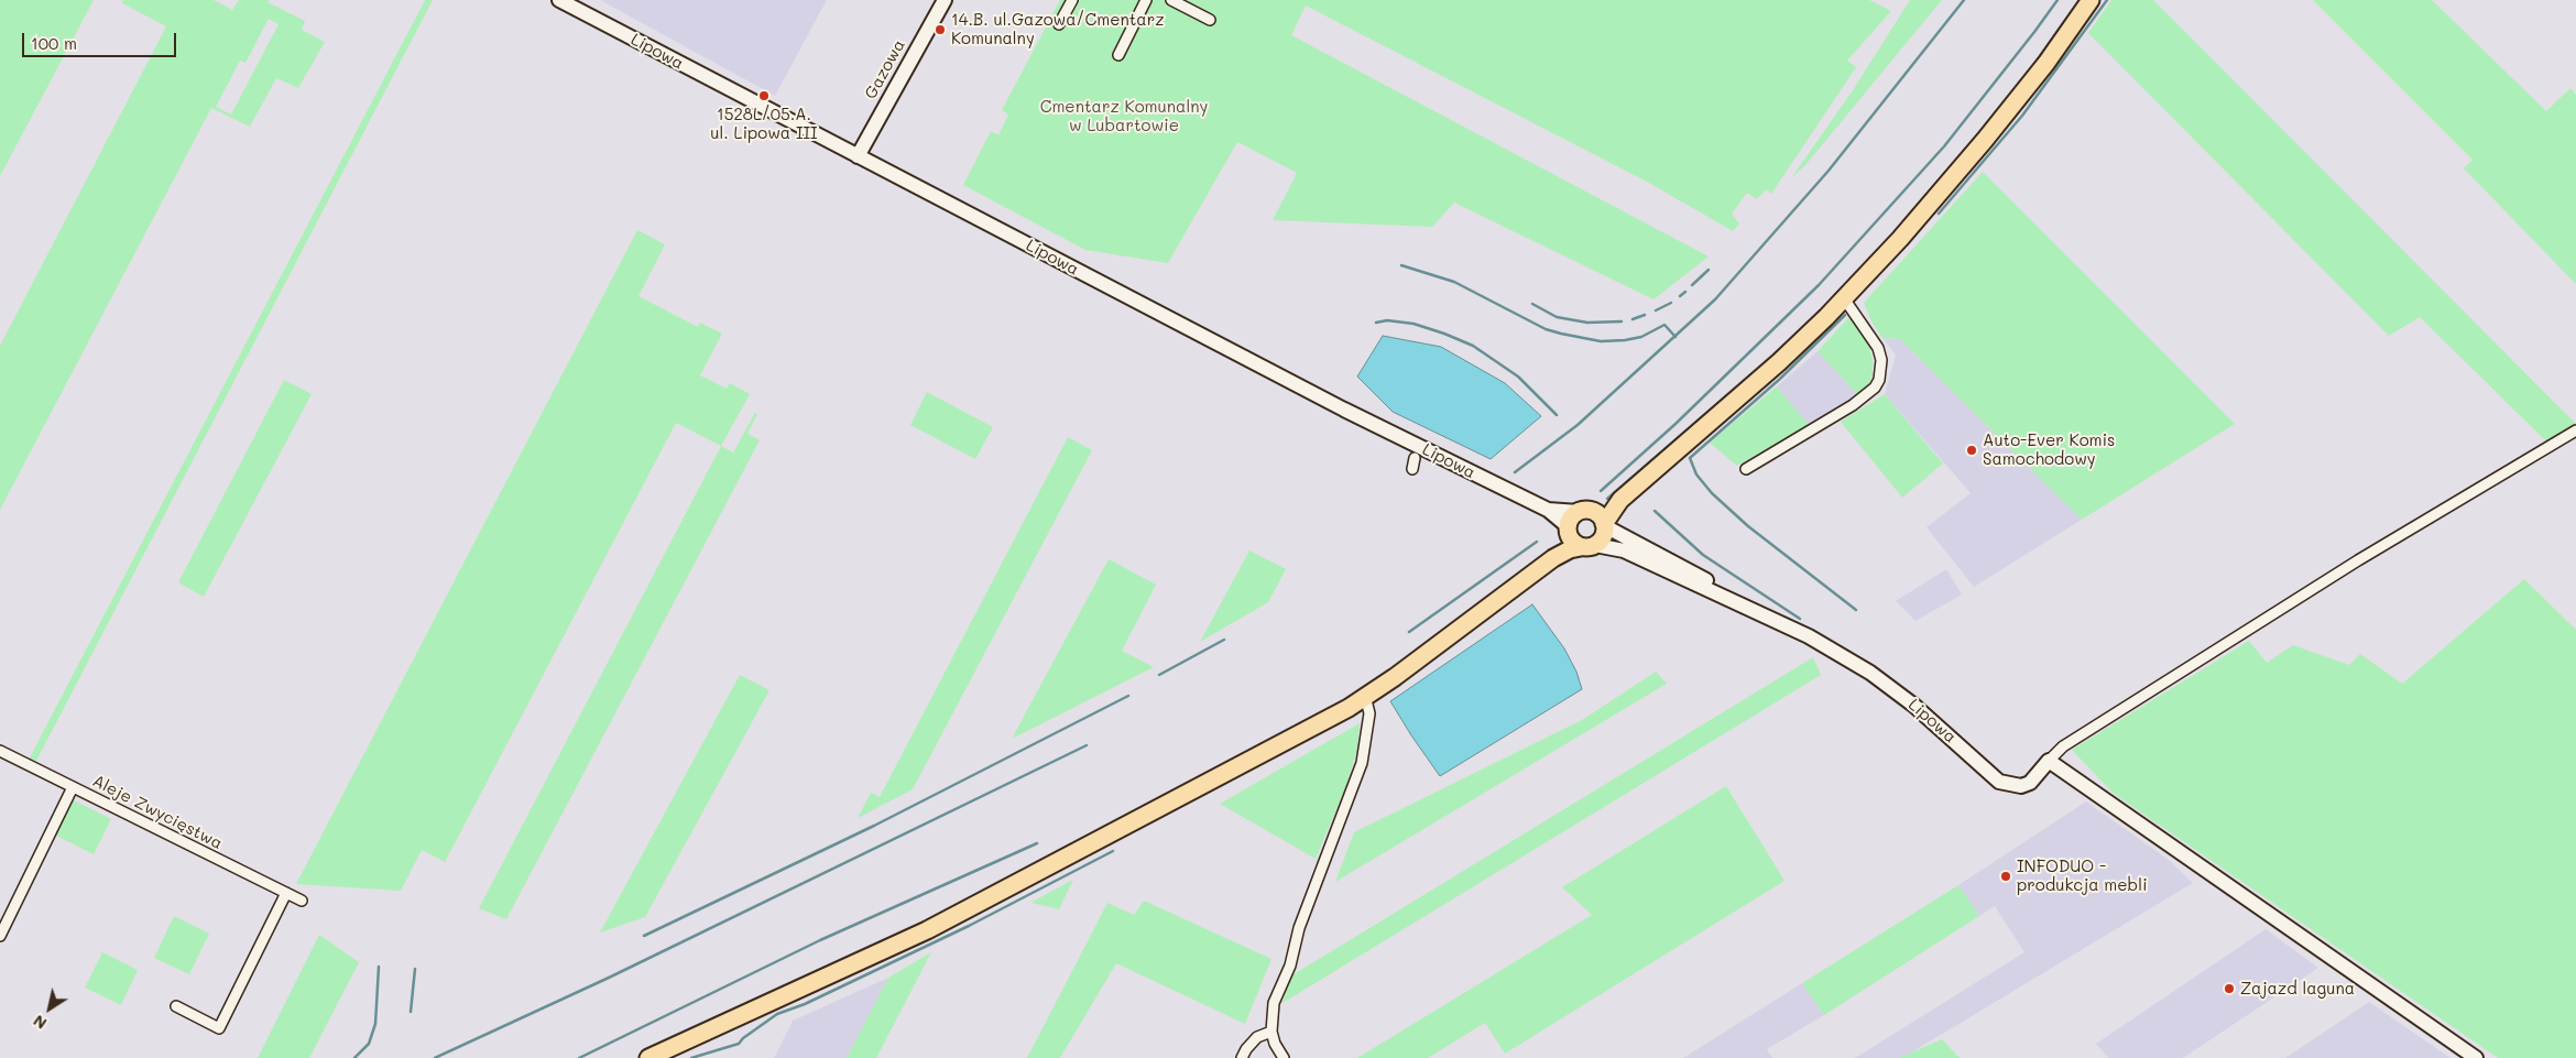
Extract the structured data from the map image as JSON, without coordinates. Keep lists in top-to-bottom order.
{
  "streets": {
    "street": ["Lipowa", "Gazowa", "Aleje Zwycięstwa"]
  },
  "crossings": [
    ["Lipowa", "Gazowa"]
  ],
  "parks": ["Cmentarz Komunalny w Lubartowie"],
  "places": [
    "14.B. ul.Gazowa/Cmentarz Komunalny",
    "1528L/05.A. ul. Lipowa III",
    "Auto-Ever Komis Samochodowy",
    "INFODUO - produkcja mebli",
    "Zajazd laguna"
  ],
  "scale_bar": "100 m",
  "north": "bottom left"
}
